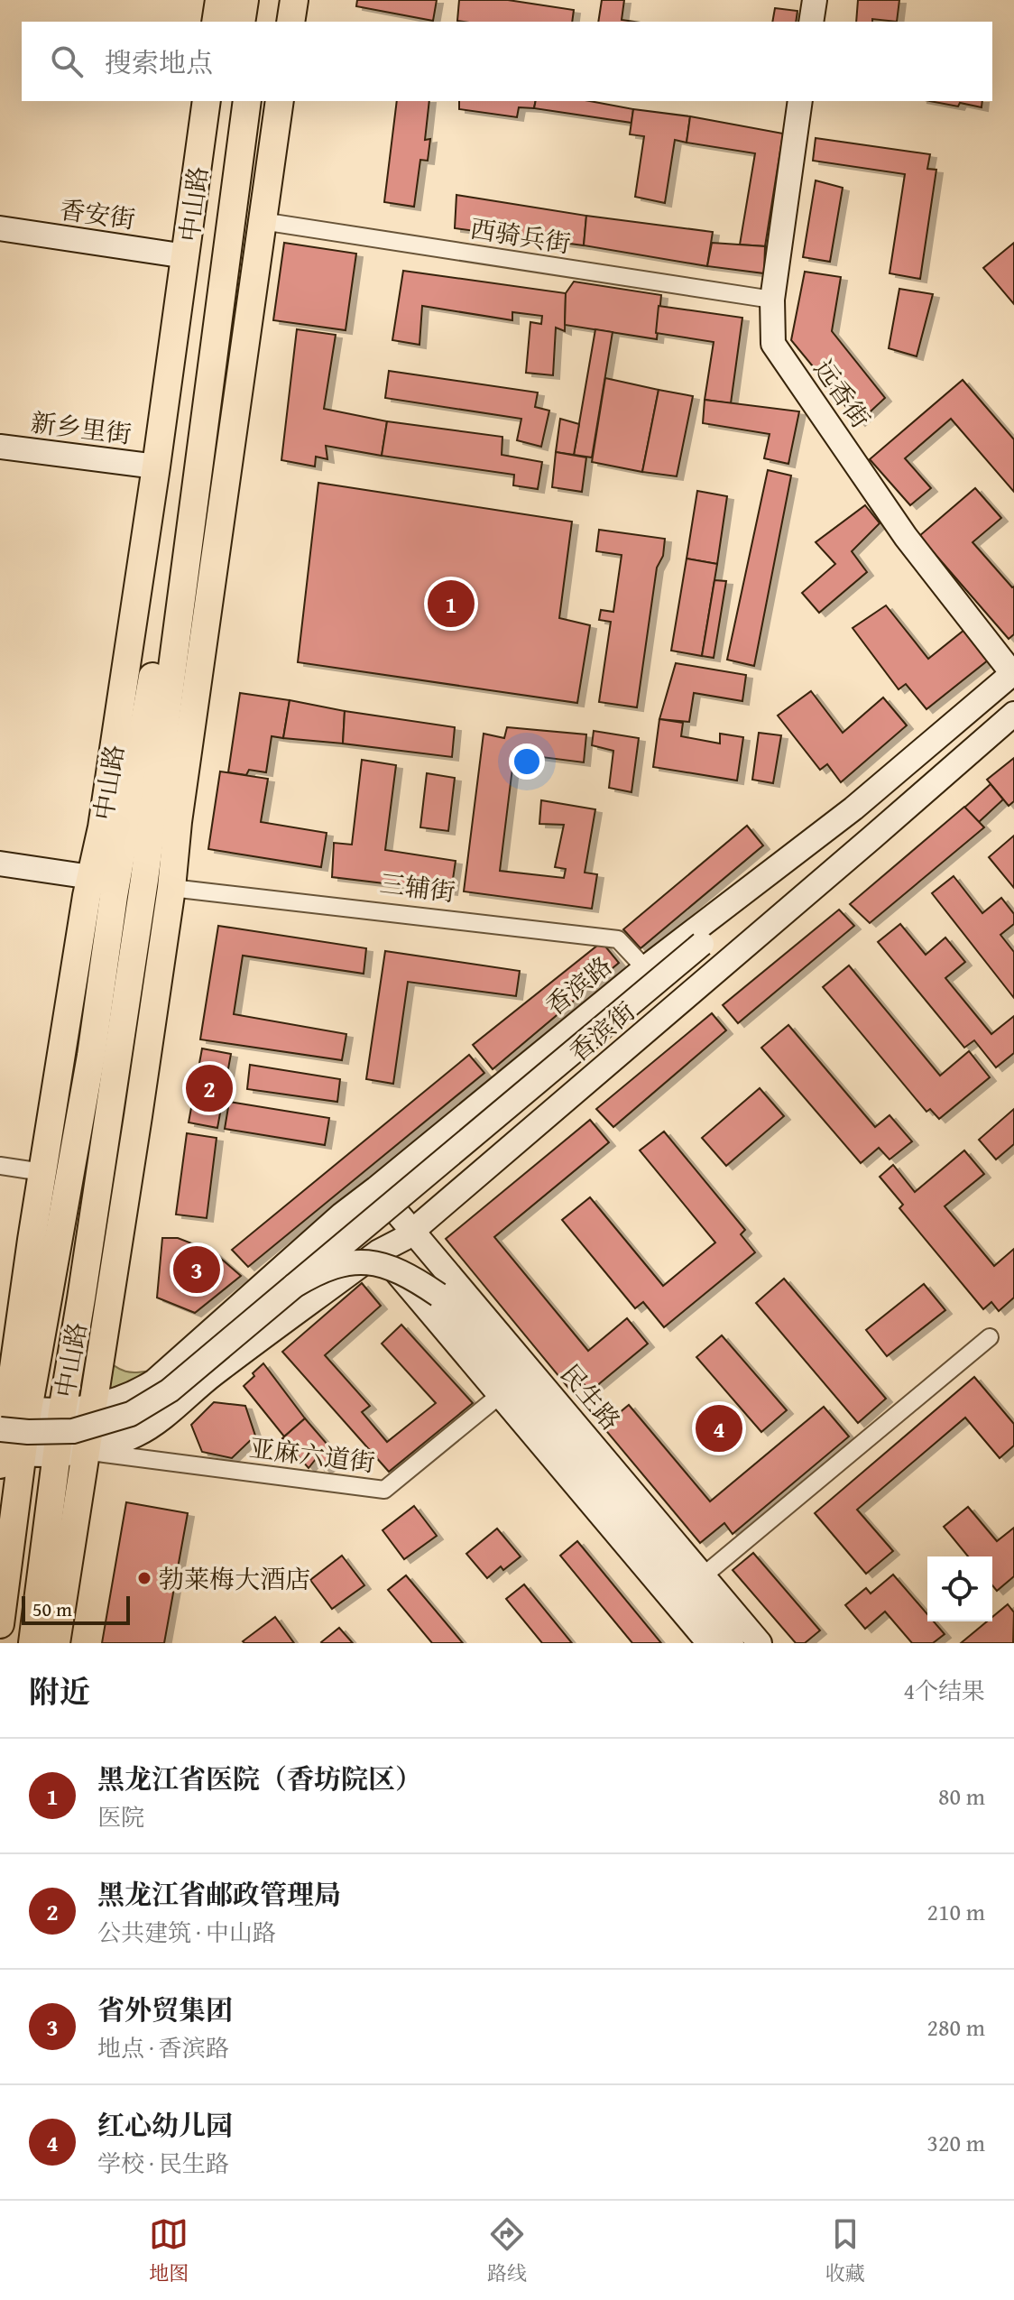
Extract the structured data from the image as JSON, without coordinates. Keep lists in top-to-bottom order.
{
  "streets": {
    "main road": [
      "中山路",
      "香安街",
      "远香街",
      "新乡里街",
      "香滨路",
      "香滨街",
      "民生路"
    ],
    "street": ["西骑兵街", "三辅街", "亚麻六道街"]
  },
  "crossings": [
    ["中山路", "香安街"],
    ["中山路", "新乡里街"],
    ["中山路", "香滨路"],
    ["中山路", "香滨街"],
    ["西骑兵街", "远香街"],
    ["远香街", "香滨路"],
    ["三辅街", "香滨路"],
    ["香滨路", "香滨街"],
    ["香滨路", "民生路"],
    ["香滨街", "民生路"],
    ["香滨街", "亚麻六道街"]
  ],
  "places": ["勃莱梅大酒店"],
  "scale_bar": "50 m",
  "page": {
    "search": "搜索地点",
    "pins": [
      "1",
      "2",
      "3",
      "4"
    ],
    "scale": "50 m",
    "heading": ["附近", "4个结果"],
    "list": [
      {
        "mark": "1",
        "name": "黑龙江省医院（香坊院区）",
        "note": "医院",
        "value": "80 m"
      },
      {
        "mark": "2",
        "name": "黑龙江省邮政管理局",
        "note": "公共建筑 · 中山路",
        "value": "210 m"
      },
      {
        "mark": "3",
        "name": "省外贸集团",
        "note": "地点 · 香滨路",
        "value": "280 m"
      },
      {
        "mark": "4",
        "name": "红心幼儿园",
        "note": "学校 · 民生路",
        "value": "320 m"
      }
    ],
    "nav": ["地图", "路线", "收藏"]
  }
}
